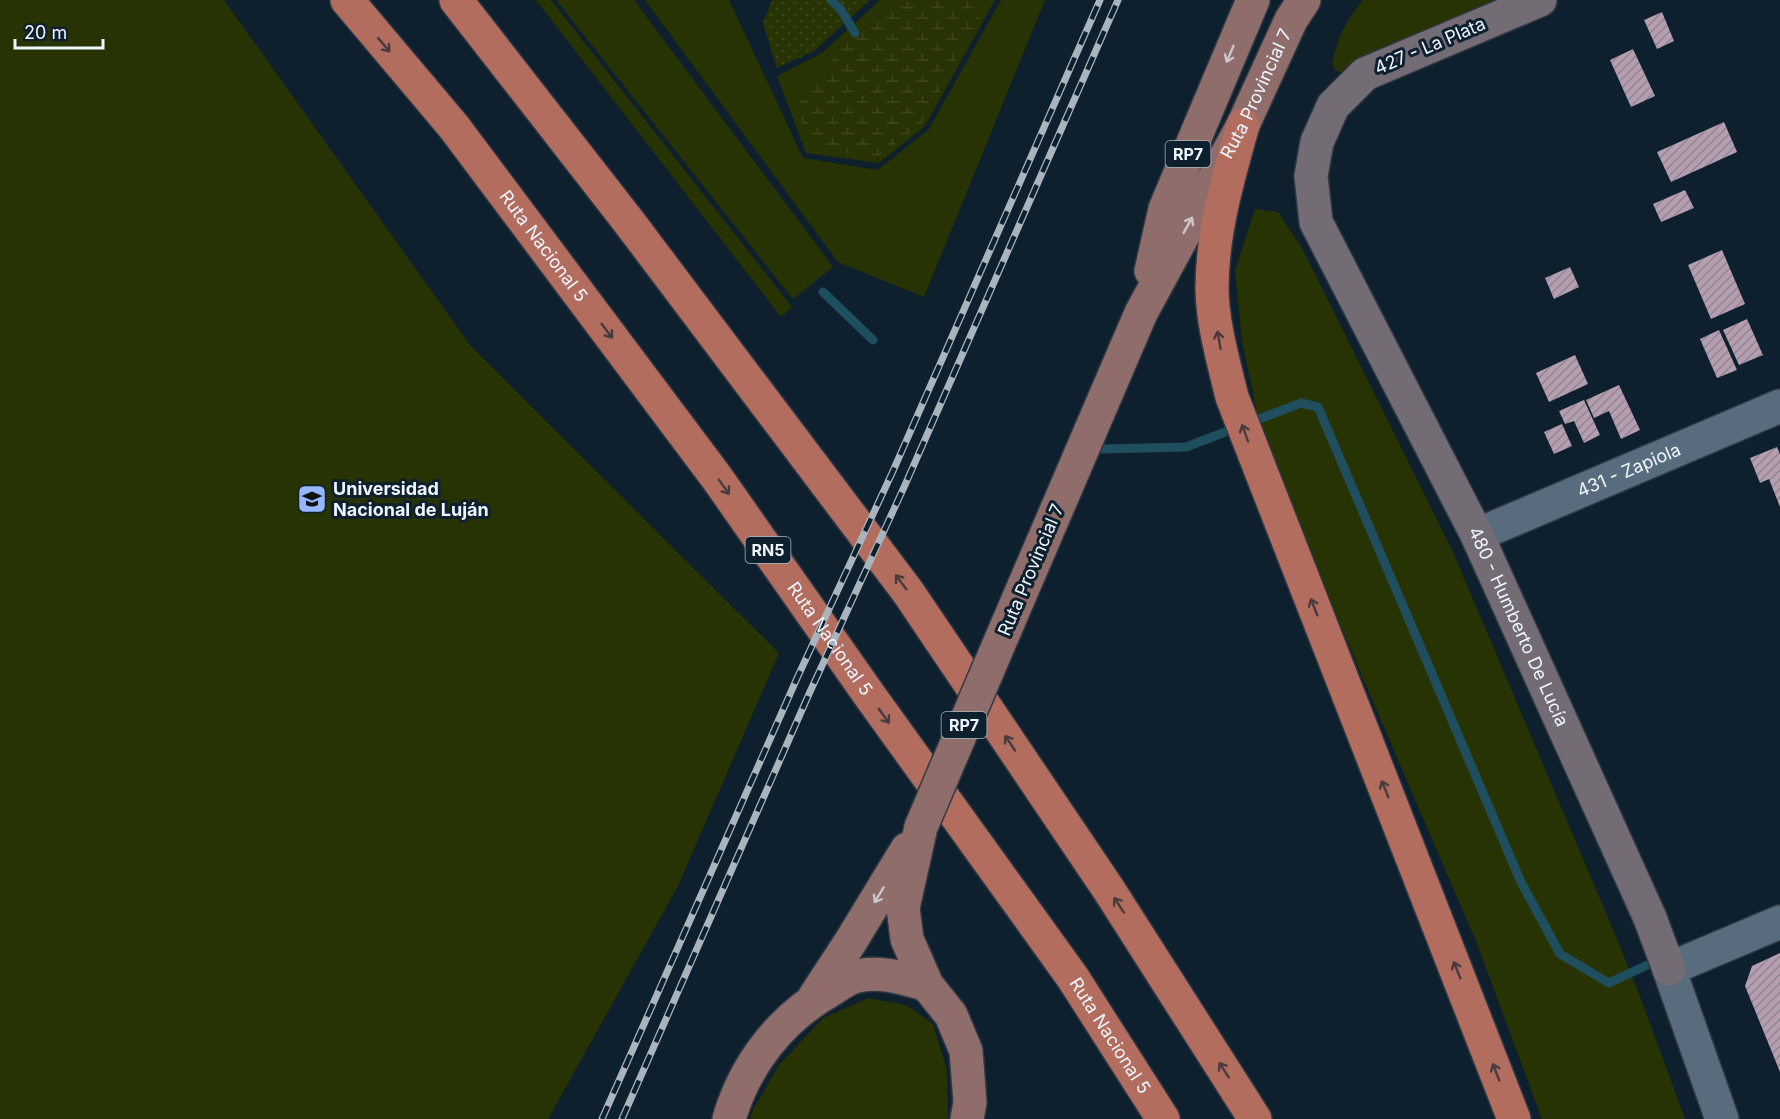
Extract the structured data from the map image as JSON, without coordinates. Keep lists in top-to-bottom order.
{
  "streets": {
    "highway": ["Ruta Nacional 5", "RN5"],
    "main road": ["Ruta Provincial 7", "RP7"],
    "street": ["427 - La Plata", "431 - Zapiola", "480 - Humberto De Lucía"]
  },
  "crossings": [
    ["427 - La Plata", "480 - Humberto De Lucía"],
    ["Ruta Provincial 7", "RP7"],
    ["431 - Zapiola", "480 - Humberto De Lucía"]
  ],
  "places": {
    "school or university": ["Universidad Nacional de Luján"]
  },
  "scale_bar": "20 m"
}
